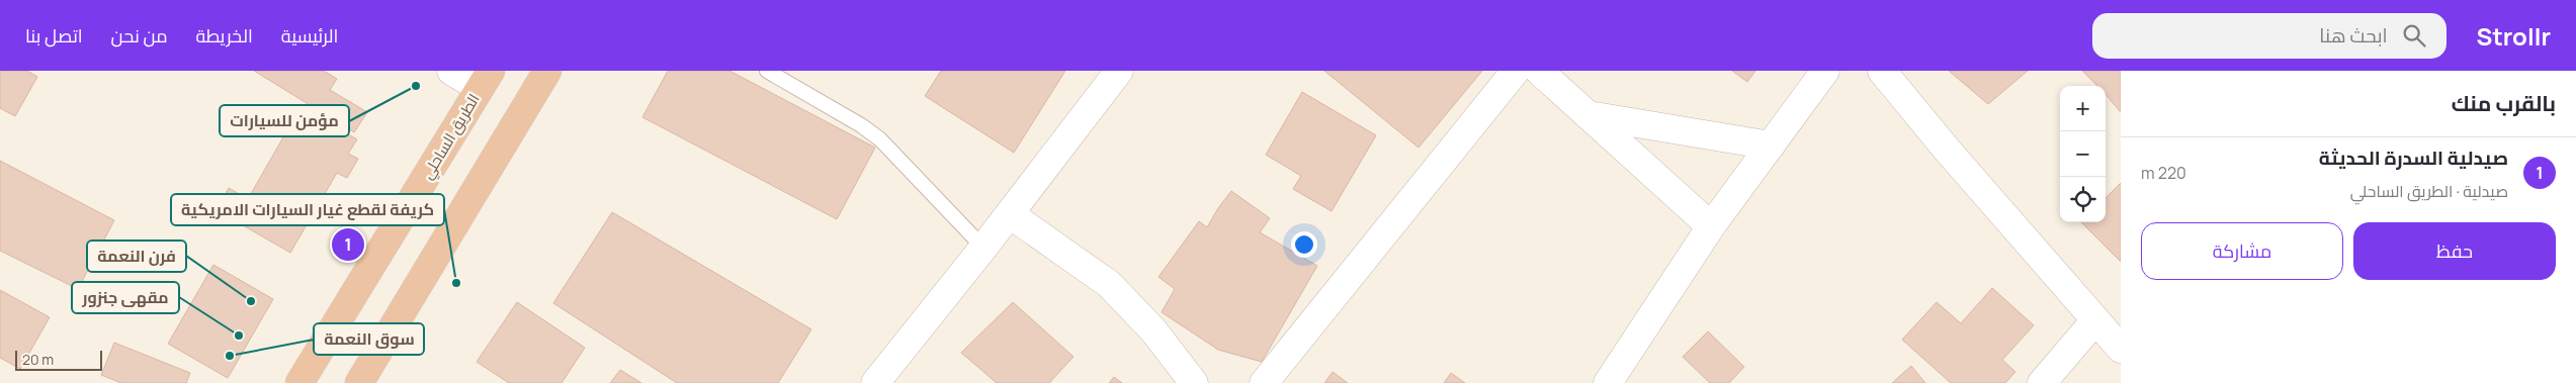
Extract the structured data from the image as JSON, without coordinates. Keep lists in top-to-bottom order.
{
  "streets": {
    "highway": ["الطريق الساحلي"]
  },
  "places": [
    "مؤمن للسيارات",
    "كريفة لقطع غيار السيارات الامريكية",
    "فرن النعمة",
    "مقهى جنزور",
    "سوق النعمة"
  ],
  "scale_bar": "20 m",
  "page": {
    "header": "Strollr",
    "search": "ابحث هنا",
    "nav": [
      "الرئيسية",
      "الخريطة",
      "من نحن",
      "اتصل بنا"
    ],
    "heading": "بالقرب منك",
    "map_buttons": ["+", "−"],
    "list": [
      {
        "mark": "1",
        "name": "صيدلية السدرة الحديثة",
        "note": "صيدلية · الطريق الساحلي",
        "value": "220 m"
      }
    ],
    "buttons": ["حفظ", "مشاركة"],
    "pins": "1",
    "scale": "20 m"
  }
}
